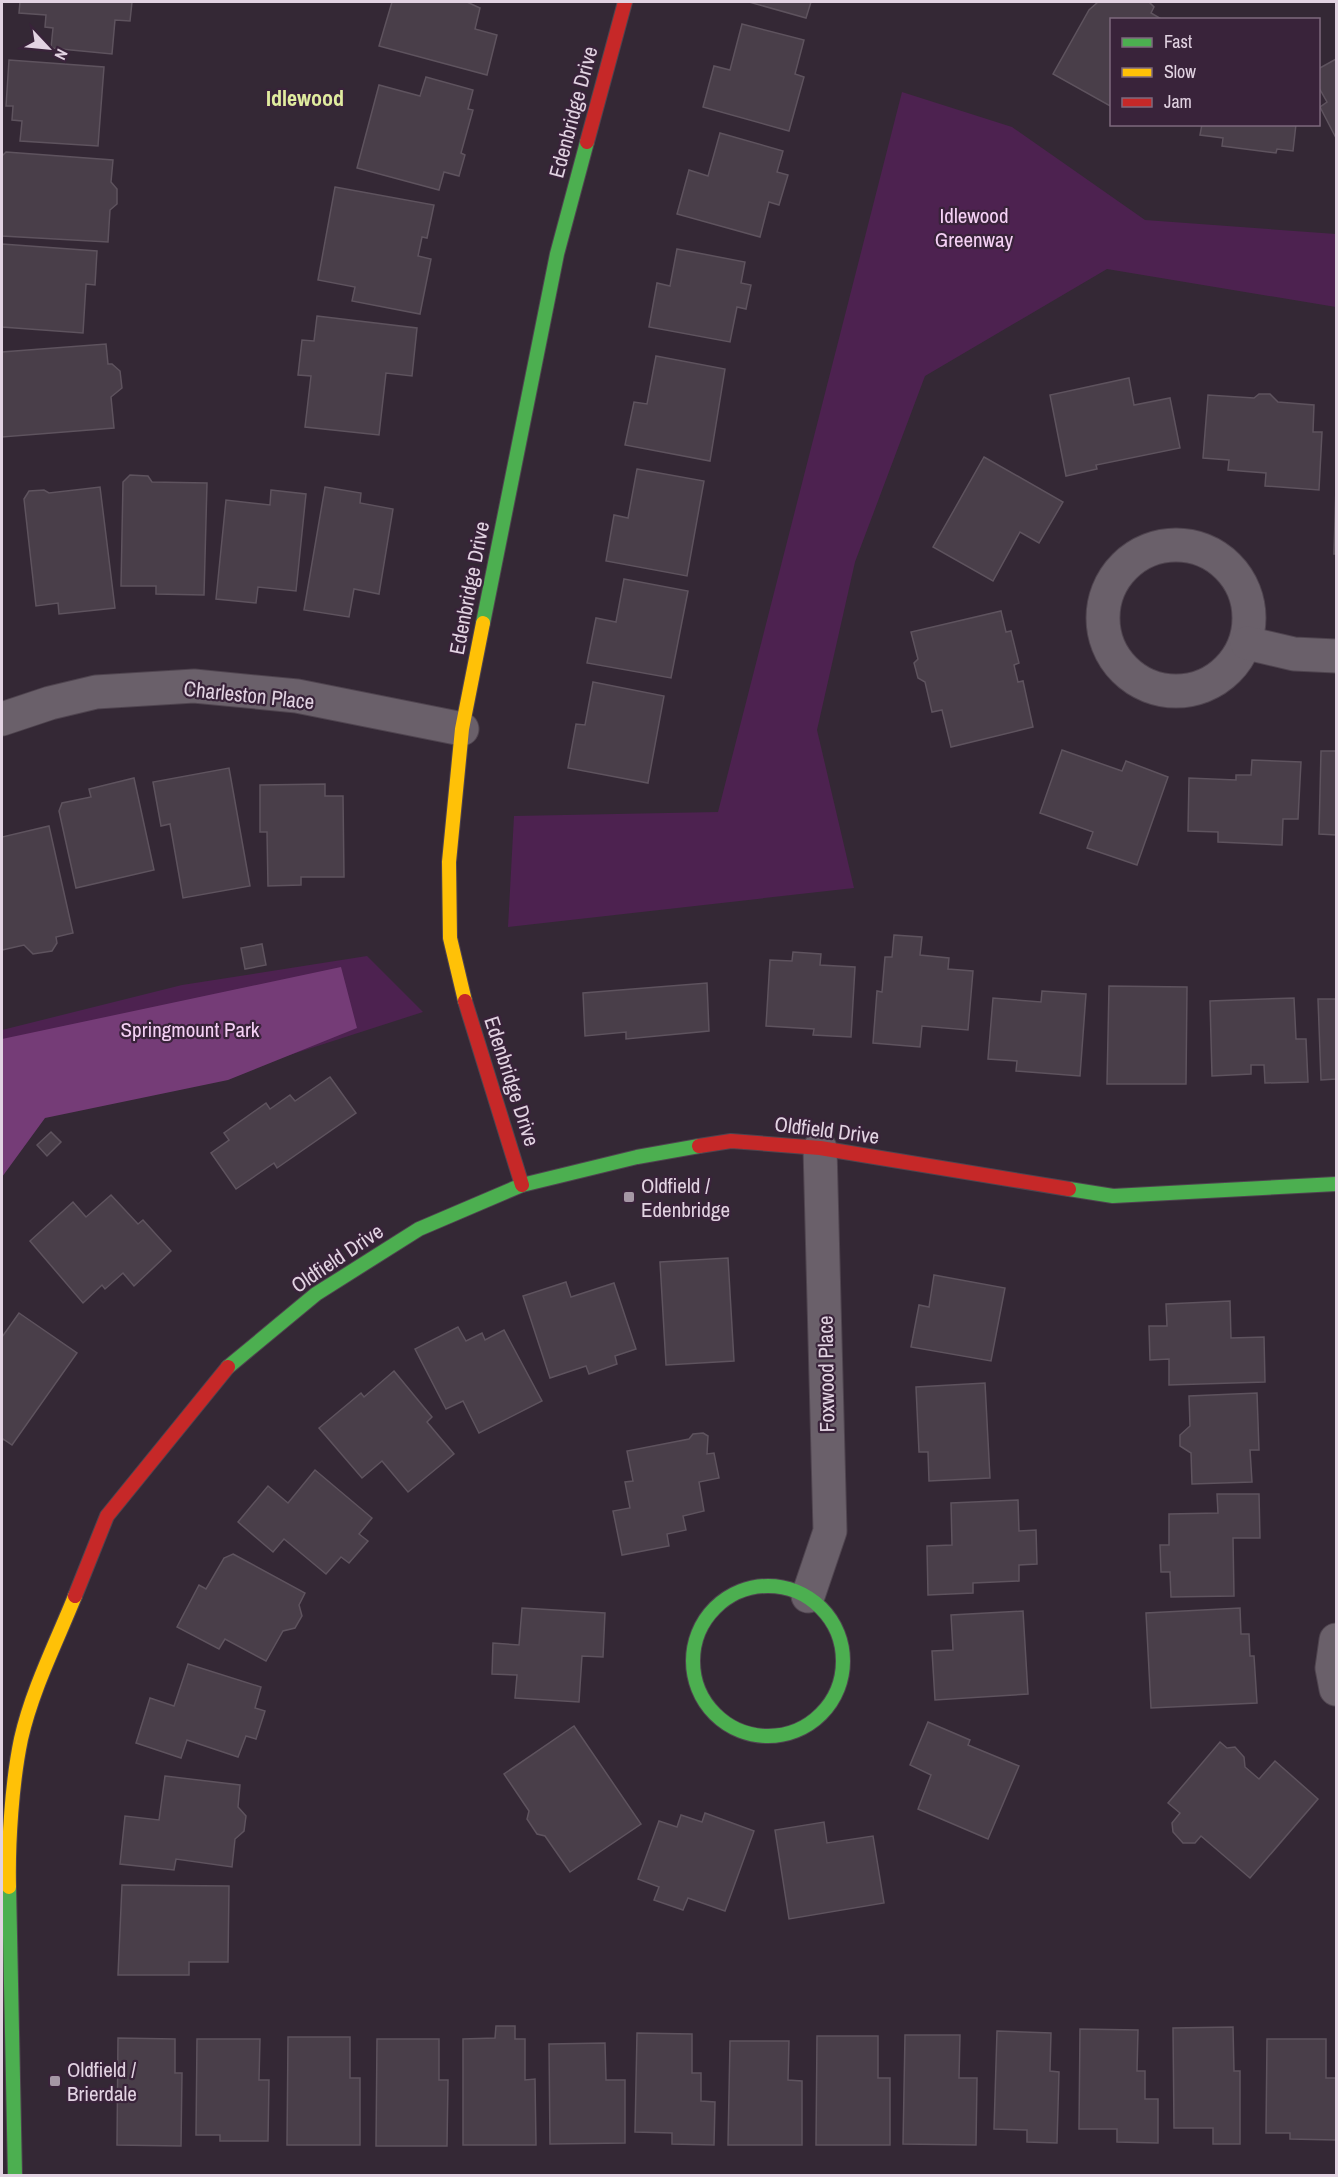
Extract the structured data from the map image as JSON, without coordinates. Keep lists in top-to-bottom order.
{
  "streets": {
    "street": [
      "Edenbridge Drive",
      "Charleston Place",
      "Oldfield Drive",
      "Foxwood Place"
    ]
  },
  "crossings": [
    ["Edenbridge Drive", "Charleston Place"],
    ["Edenbridge Drive", "Oldfield Drive"],
    ["Oldfield Drive", "Foxwood Place"]
  ],
  "districts": ["Idlewood"],
  "parks": ["Idlewood Greenway", "Springmount Park"],
  "places": {
    "transit": ["Oldfield / Edenbridge", "Oldfield / Brierdale"]
  },
  "legend": ["Fast", "Slow", "Jam"],
  "north": "bottom right"
}
